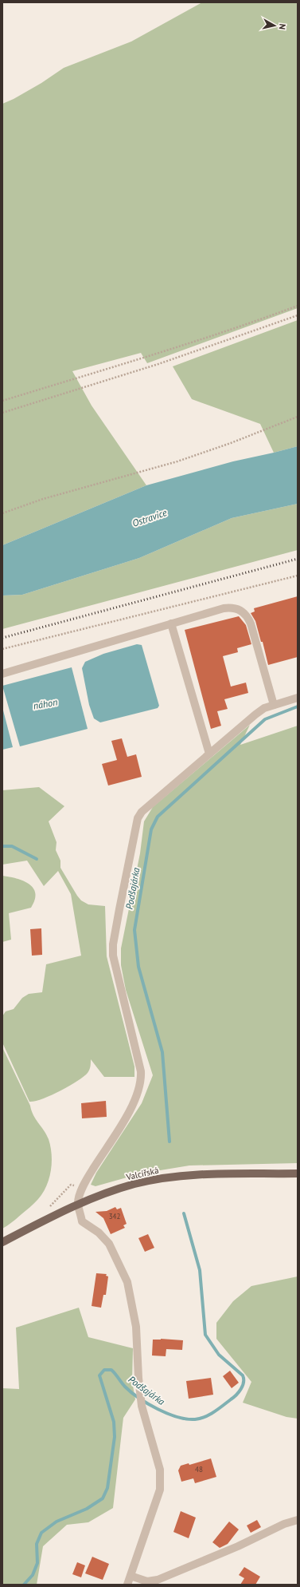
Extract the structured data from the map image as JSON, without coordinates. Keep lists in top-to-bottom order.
{
  "streets": {
    "main road": ["Valcířská"]
  },
  "water": ["Ostravice", "náhon", "Podšajárka"],
  "house_numbers": ["342", "48"],
  "north": "right"
}
